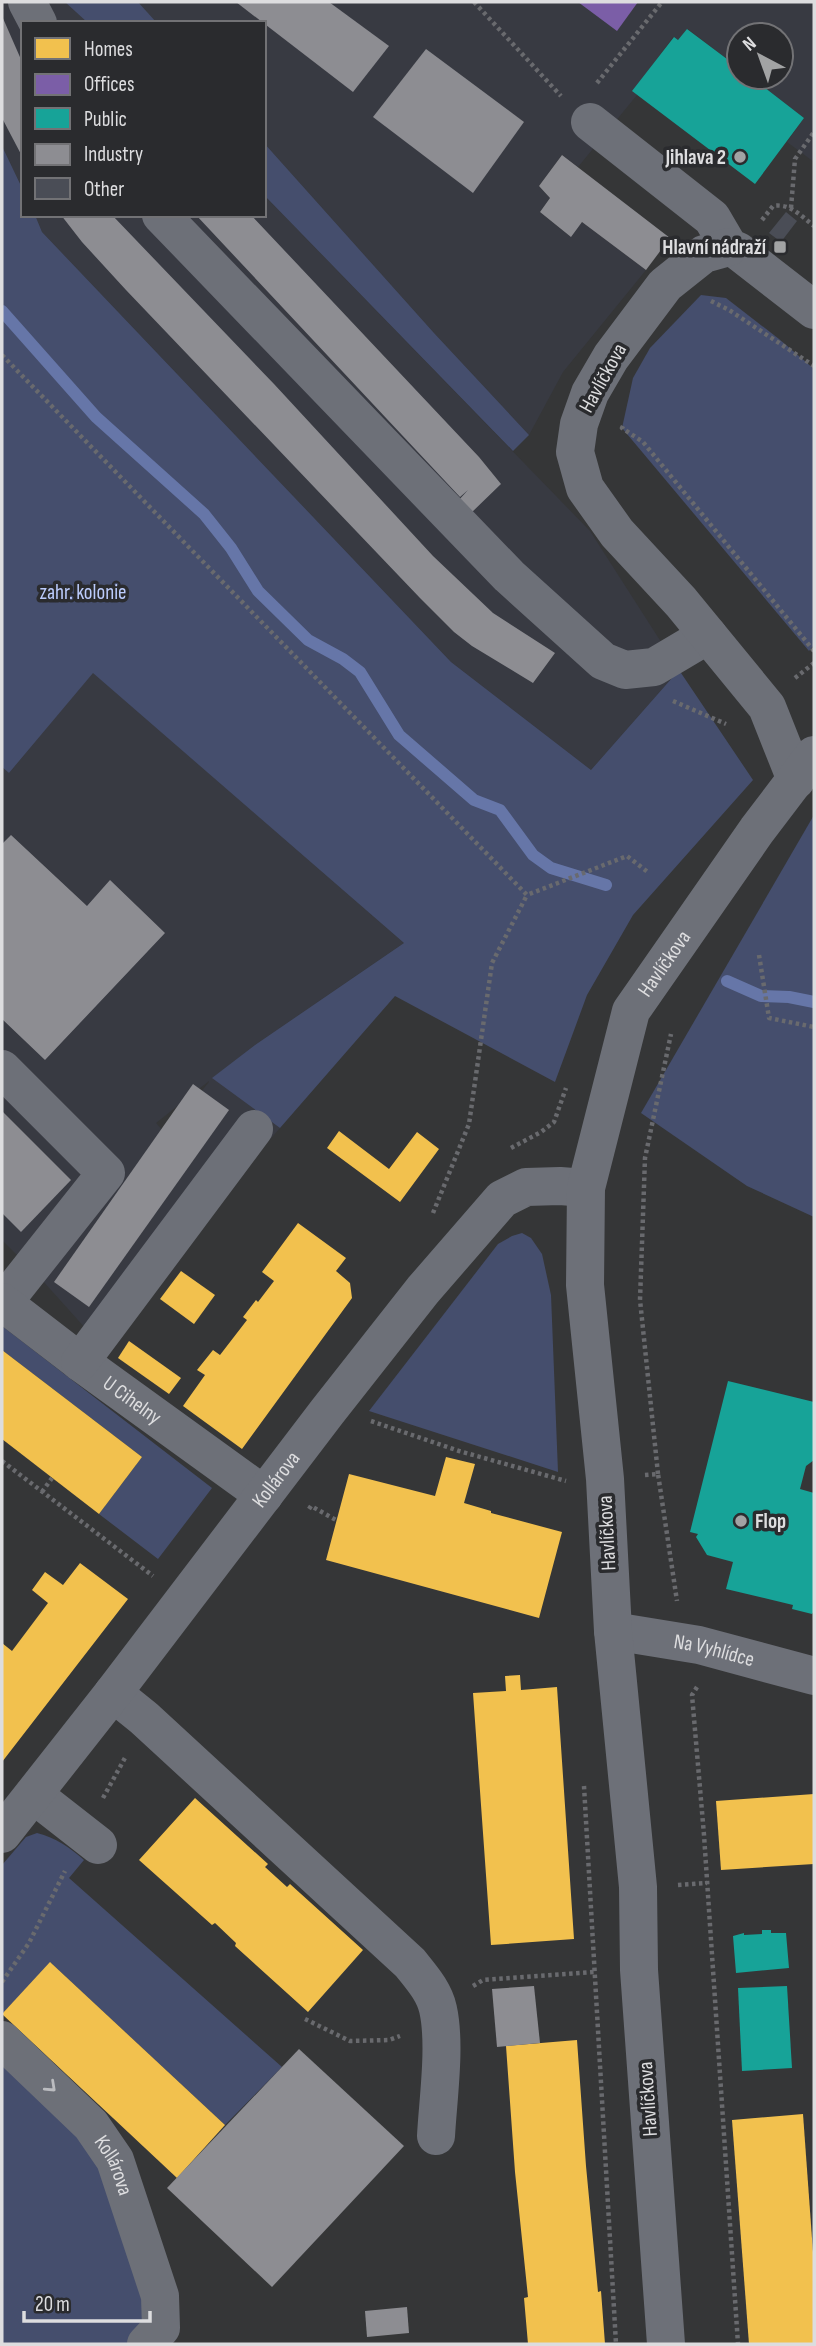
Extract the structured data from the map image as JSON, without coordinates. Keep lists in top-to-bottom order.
{
  "streets": {
    "street": [
      "Havlíčkova",
      "U Cihelny",
      "Kollárova",
      "Na Vyhlídce"
    ]
  },
  "crossings": [
    ["Havlíčkova", "Kollárova"],
    ["Havlíčkova", "Na Vyhlídce"],
    ["U Cihelny", "Kollárova"]
  ],
  "parks": ["zahr. kolonie"],
  "places": {
    "other": ["Jihlava 2", "Flop"],
    "transit": ["Hlavní nádraží"]
  },
  "legend": [
    "Homes",
    "Offices",
    "Public",
    "Industry",
    "Other"
  ],
  "scale_bar": "20 m",
  "north": "top left"
}
